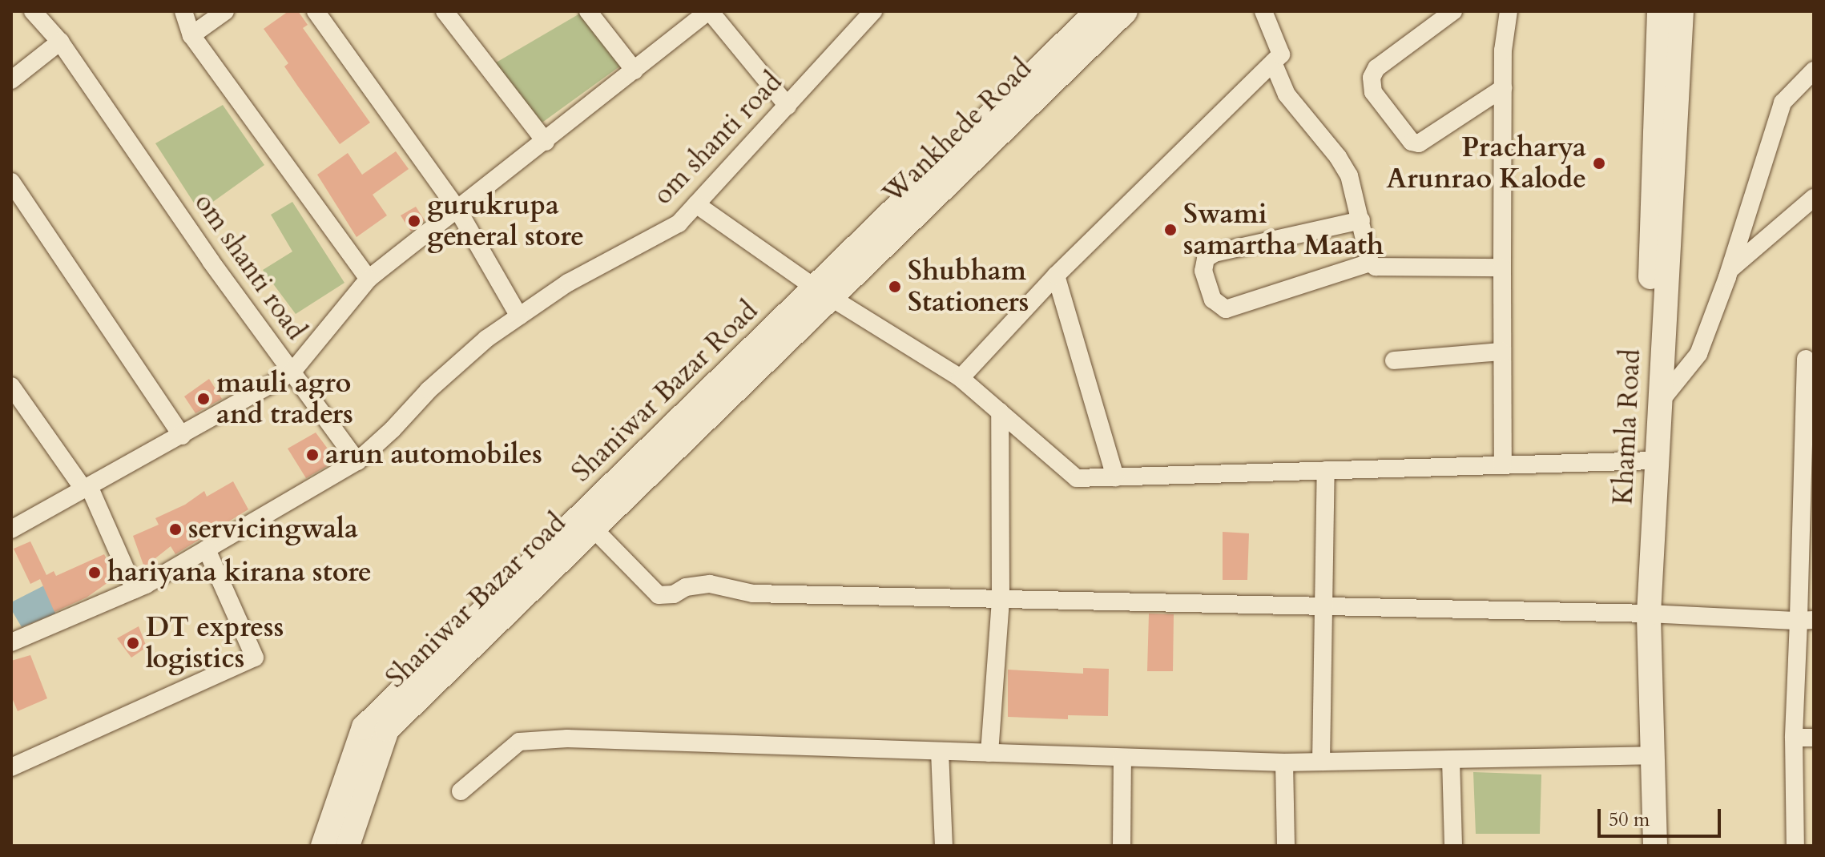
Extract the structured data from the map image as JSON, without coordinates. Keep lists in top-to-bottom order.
{
  "streets": {
    "main road": [
      "Wankhede Road",
      "Shaniwar Bazar Road",
      "Khamla Road",
      "Shaniwar Bazar road"
    ],
    "street": ["om shanti road"]
  },
  "crossings": [
    ["Wankhede Road", "Shaniwar Bazar road"],
    ["Shaniwar Bazar Road", "Shaniwar Bazar road"]
  ],
  "places": [
    "Pracharya Arunrao Kalode",
    "gurukrupa general store",
    "Swami samartha Maath",
    "Shubham Stationers",
    "mauli agro and traders",
    "arun automobiles",
    "servicingwala",
    "hariyana kirana store",
    "DT express logistics"
  ],
  "scale_bar": "50 m"
}
